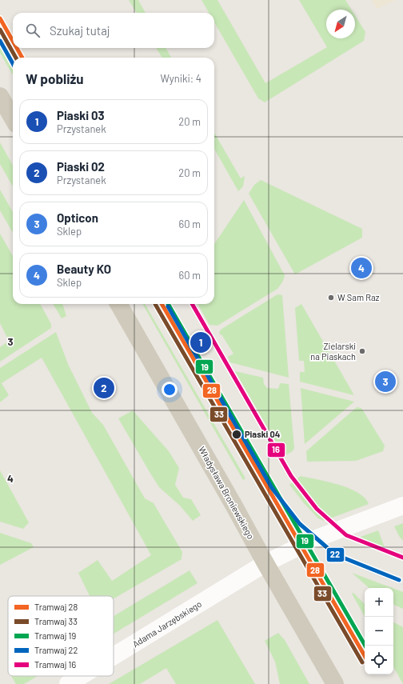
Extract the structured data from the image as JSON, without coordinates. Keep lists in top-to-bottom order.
{
  "streets": {
    "main road": ["Władysława Broniewskiego"],
    "street": ["Adama Jarzębskiego"]
  },
  "crossings": [
    ["Władysława Broniewskiego", "Adama Jarzębskiego"]
  ],
  "places": ["W Sam Raz", "Zielarski na Piaskach", "Piaski 04"],
  "lines": [
    "tram line 28",
    "tram line 33",
    "tram line 22",
    "tram line 19",
    "tram line 16"
  ],
  "legend": [
    "Tramwaj 28",
    "Tramwaj 33",
    "Tramwaj 19",
    "Tramwaj 22",
    "Tramwaj 16"
  ],
  "north": "bottom left",
  "page": {
    "search": "Szukaj tutaj",
    "heading": ["W pobliżu", "Wyniki: 4"],
    "list": [
      {
        "mark": "1",
        "name": "Piaski 03",
        "note": "Przystanek",
        "value": "20 m"
      },
      {
        "mark": "2",
        "name": "Piaski 02",
        "note": "Przystanek",
        "value": "20 m"
      },
      {
        "mark": "3",
        "name": "Opticon",
        "note": "Sklep",
        "value": "60 m"
      },
      {
        "mark": "4",
        "name": "Beauty KO",
        "note": "Sklep",
        "value": "60 m"
      }
    ],
    "pins": [
      "4",
      "1",
      "3",
      "2"
    ],
    "map_buttons": ["+", "−"]
  },
  "grid": {
    "rows": ["3", "4"]
  }
}
